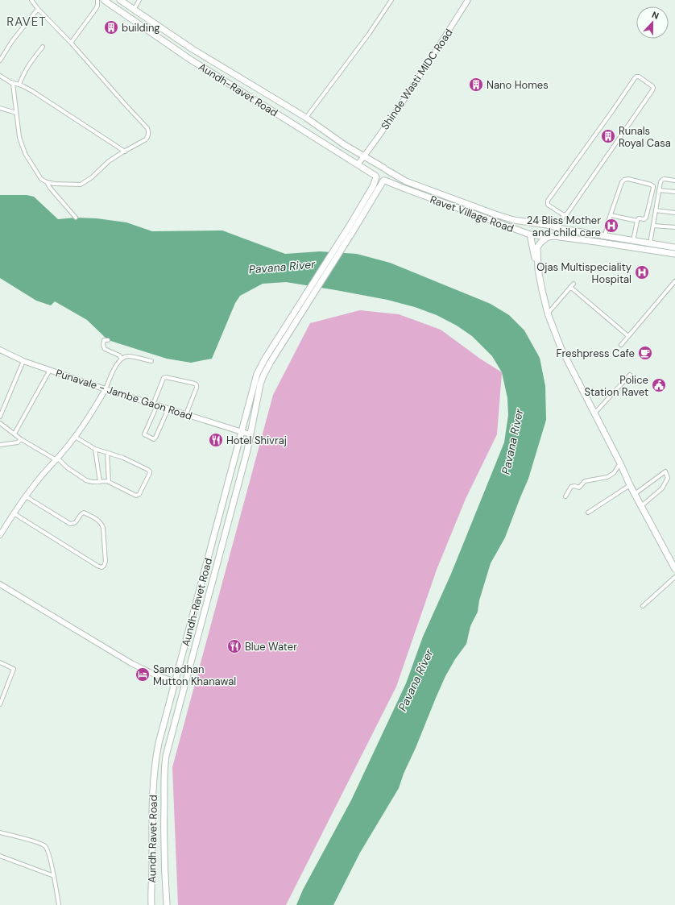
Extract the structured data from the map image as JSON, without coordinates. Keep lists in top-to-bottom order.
{
  "streets": {
    "main road": ["Aundh-Ravet Road", "Ravet Village Road", "Aundh Ravet Road"],
    "street": ["Shinde Wasti MIDC Road", "Punavale - Jambe Gaon Road"]
  },
  "crossings": [
    ["Shinde Wasti MIDC Road", "Aundh-Ravet Road"],
    ["Aundh-Ravet Road", "Ravet Village Road"],
    ["Aundh-Ravet Road", "Punavale - Jambe Gaon Road"],
    ["Aundh-Ravet Road", "Aundh Ravet Road"]
  ],
  "districts": ["RAVET"],
  "water": ["Pavana River"],
  "places": {
    "building": ["building", "Nano Homes", "Runals Royal Casa"],
    "hospital": ["24 Bliss Mother and child care", "Ojas Multispeciality Hospital"],
    "cafe": ["Freshpress Cafe"],
    "public building": ["Police Station Ravet"],
    "restaurant": ["Hotel Shivraj", "Blue Water"],
    "hotel": ["Samadhan Mutton Khanawal"]
  },
  "north": "top"
}
